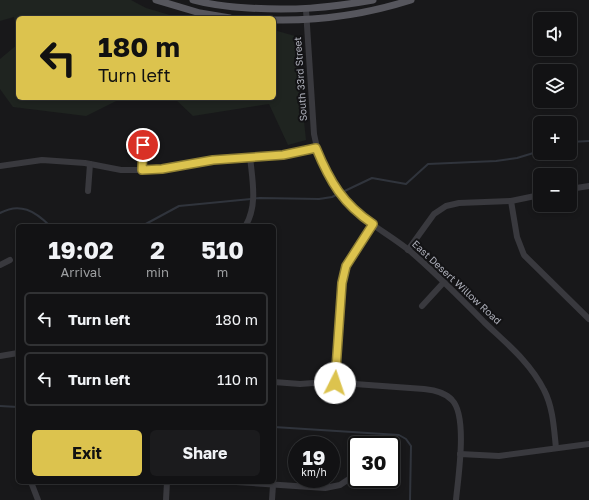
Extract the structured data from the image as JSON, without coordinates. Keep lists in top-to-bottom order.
{
  "streets": {
    "street": ["South 33rd Street", "East Desert Willow Road"]
  },
  "crossings": [
    ["South 33rd Street", "East Desert Willow Road"]
  ],
  "page": {
    "map_buttons": ["+", "−"],
    "turn": ["180 m", "Turn left"],
    "eta": [
      "19:02",
      "Arrival",
      "2",
      "min",
      "510",
      "m"
    ],
    "list": [
      {
        "name": "Turn left",
        "value": "180 m"
      },
      {
        "name": "Turn left",
        "value": "110 m"
      }
    ],
    "buttons": ["Exit", "Share"],
    "speed": "19 km/h",
    "limit": "30"
  }
}
